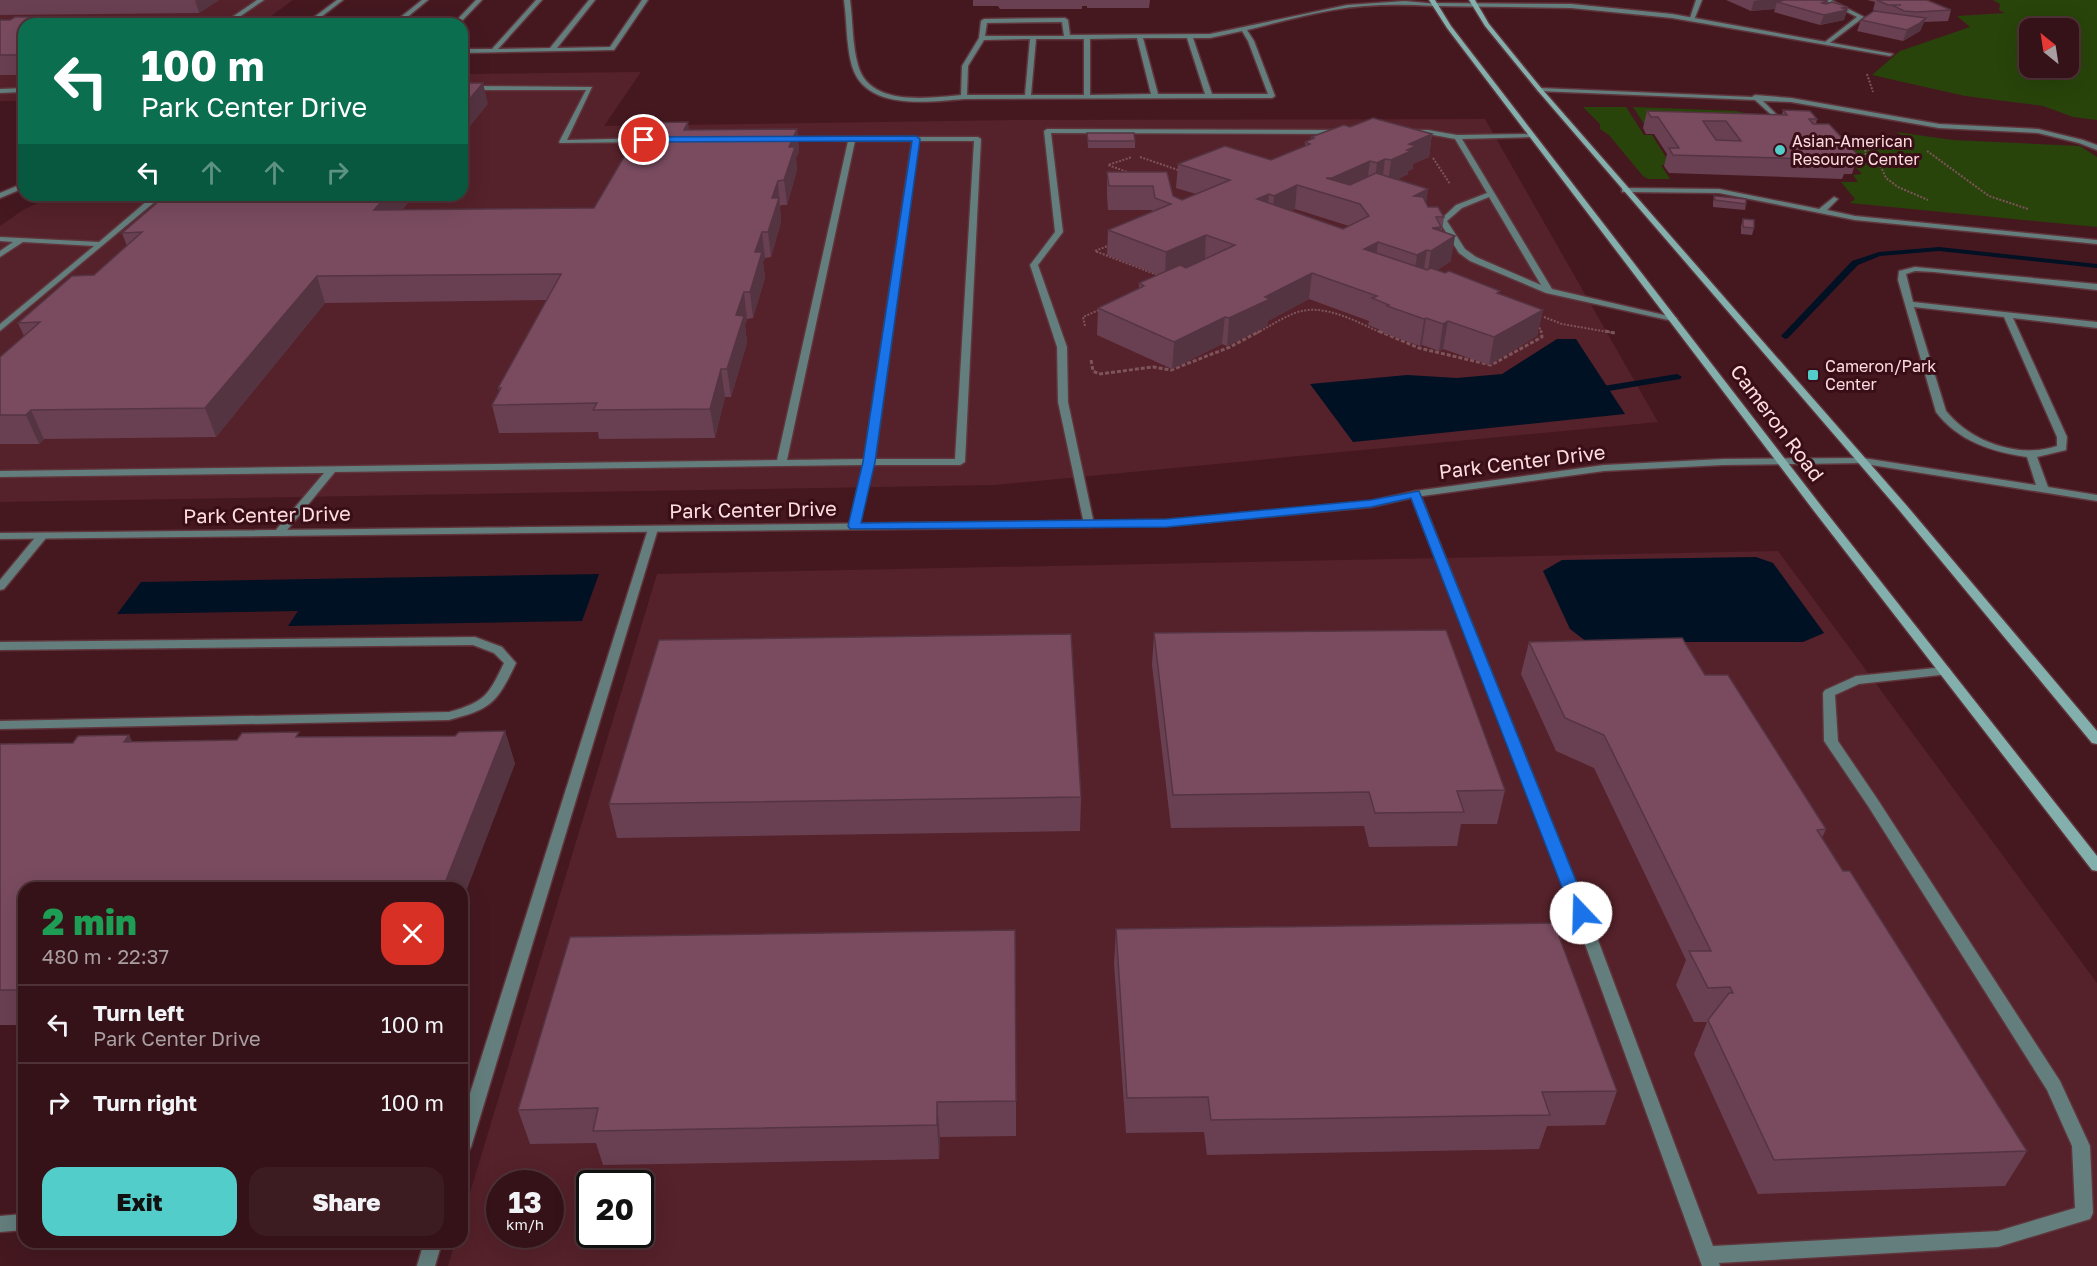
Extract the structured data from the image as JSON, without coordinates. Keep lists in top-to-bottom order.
{
  "streets": {
    "main road": ["Cameron Road"],
    "street": ["Park Center Drive"]
  },
  "crossings": [
    ["Cameron Road", "Park Center Drive"]
  ],
  "places": {
    "other": ["Asian-American Resource Center"],
    "transit": ["Cameron/Park Center"]
  },
  "north": "top left",
  "page": {
    "turn": ["100 m", "Park Center Drive"],
    "heading": ["2 min", "480 m · 22:37"],
    "list": [
      {
        "name": "Turn left",
        "note": "Park Center Drive",
        "value": "100 m"
      },
      {
        "name": "Turn right",
        "value": "100 m"
      }
    ],
    "buttons": ["Exit", "Share"],
    "speed": "13 km/h",
    "limit": "20"
  }
}
